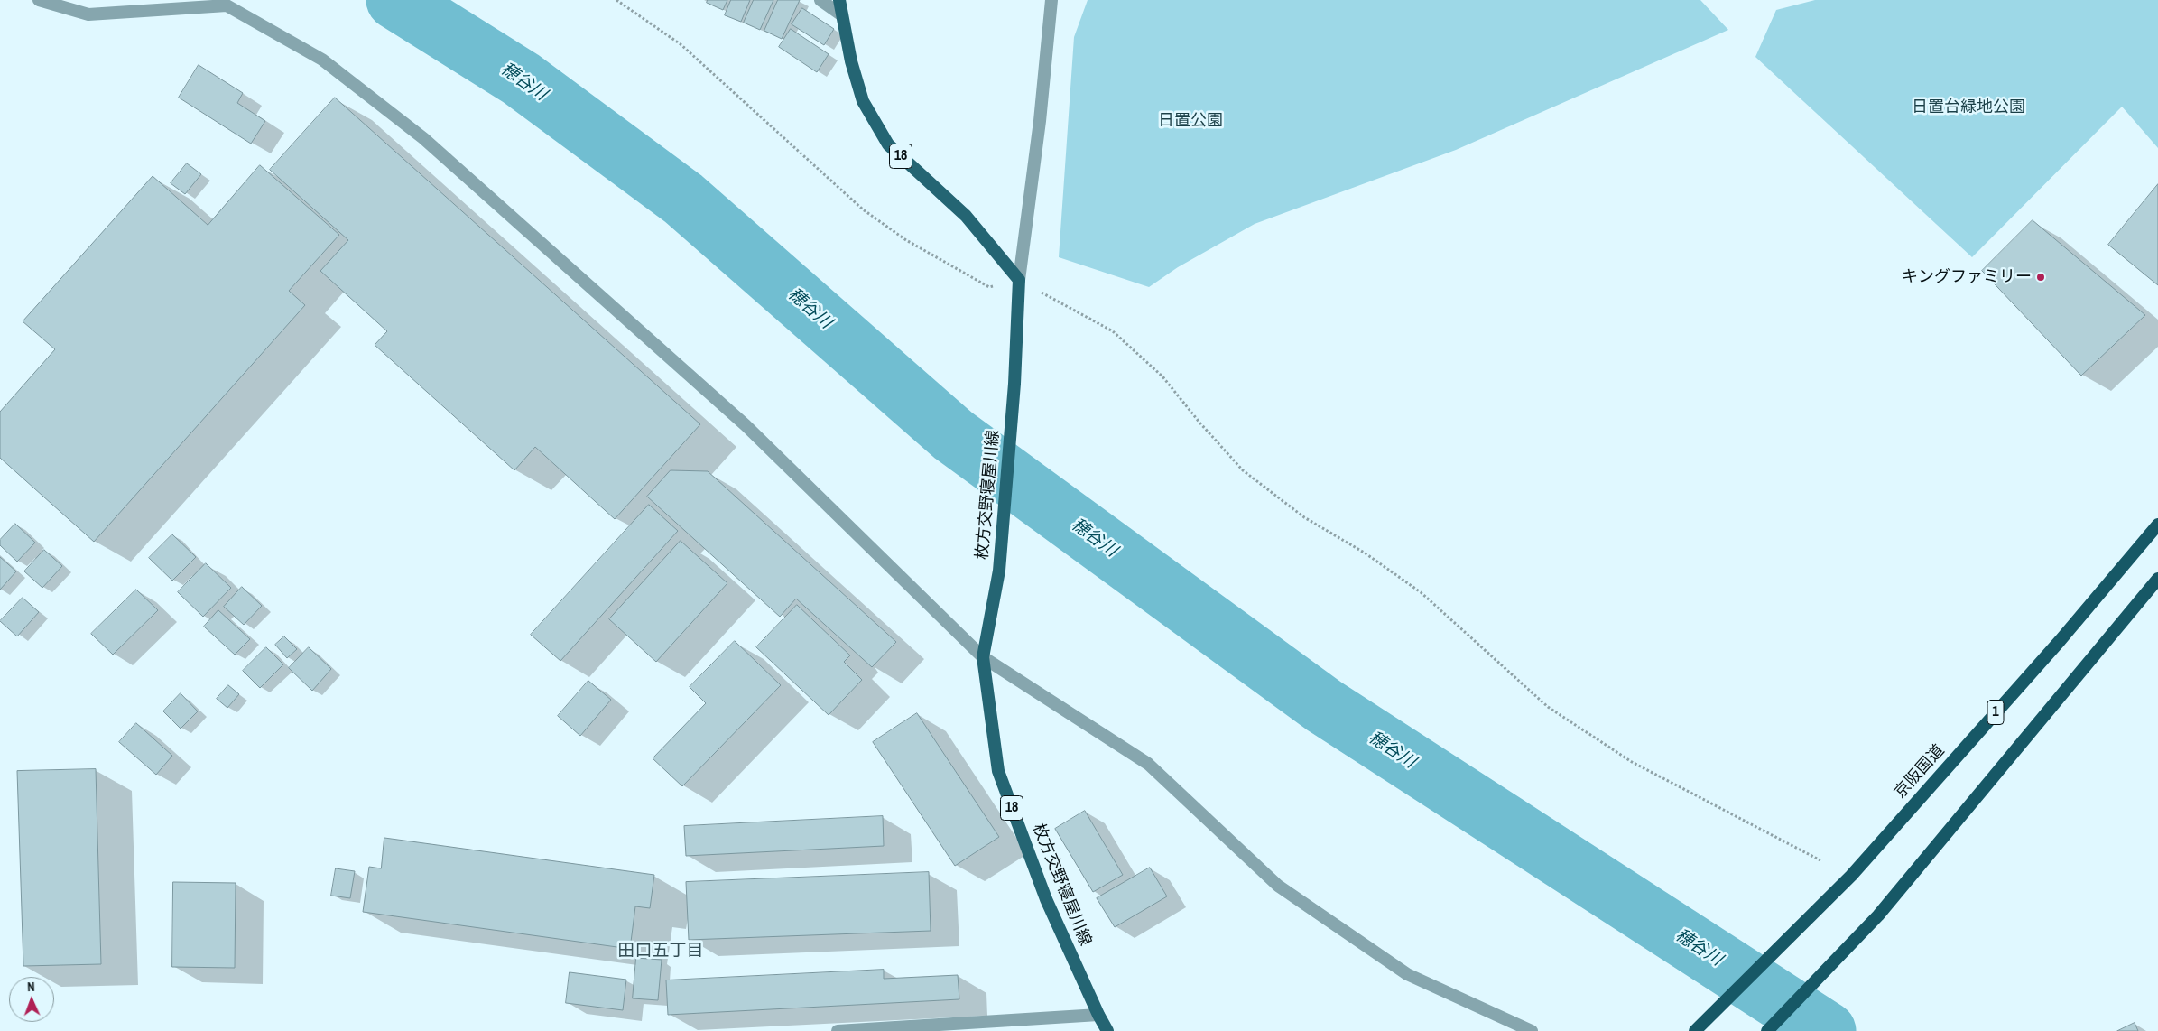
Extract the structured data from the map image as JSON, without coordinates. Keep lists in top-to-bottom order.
{
  "streets": {
    "highway": ["1", "京阪国道"],
    "main road": ["18", "枚方交野寝屋川線"]
  },
  "crossings": [
    ["18", "枚方交野寝屋川線"]
  ],
  "districts": ["田口五丁目"],
  "water": ["穂谷川"],
  "parks": ["日置台緑地公園", "日置公園"],
  "places": ["キングファミリー"],
  "north": "top"
}
